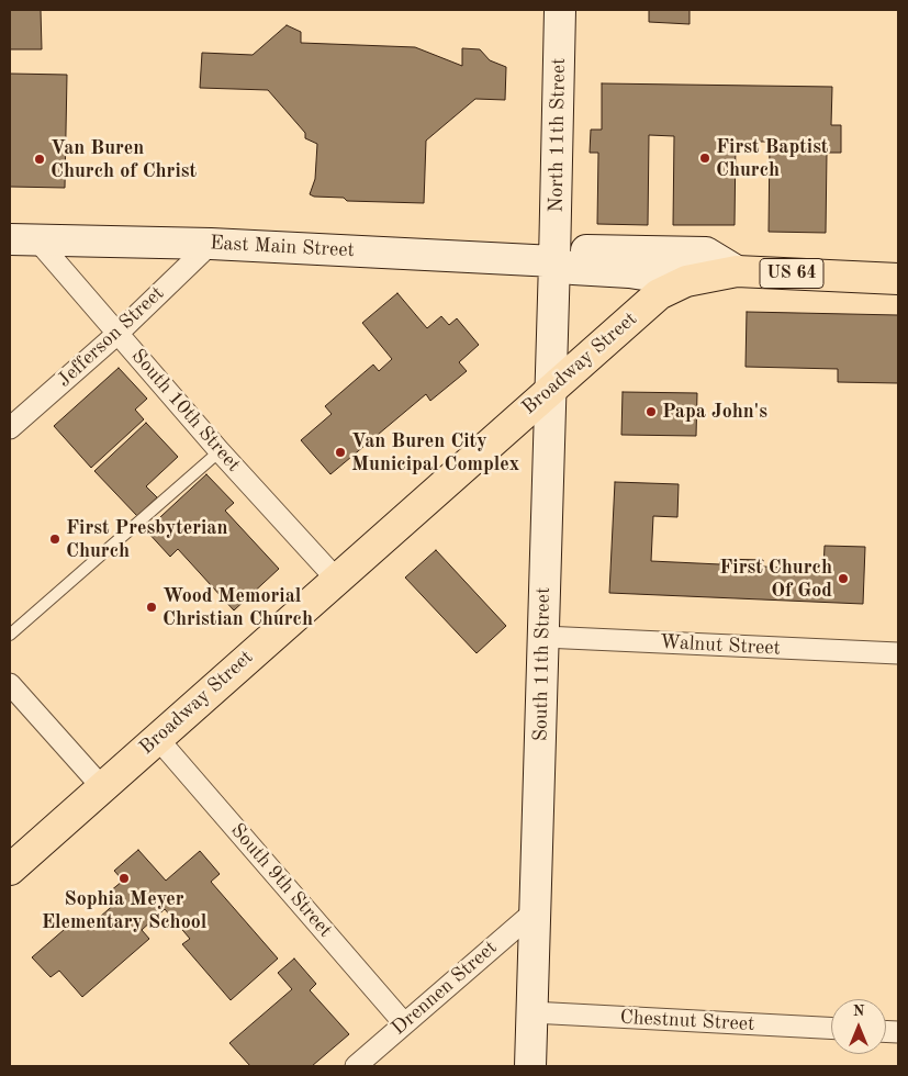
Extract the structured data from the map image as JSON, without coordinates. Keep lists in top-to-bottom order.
{
  "streets": {
    "main road": ["East Main Street", "US 64", "Broadway Street"],
    "street": [
      "North 11th Street",
      "Jefferson Street",
      "South 10th Street",
      "Walnut Street",
      "South 11th Street",
      "South 9th Street",
      "Drennen Street",
      "Chestnut Street"
    ]
  },
  "crossings": [
    ["North 11th Street", "East Main Street"],
    ["North 11th Street", "South 11th Street"],
    ["East Main Street", "Jefferson Street"],
    ["East Main Street", "Broadway Street"],
    ["East Main Street", "South 10th Street"],
    ["East Main Street", "South 11th Street"],
    ["Jefferson Street", "South 10th Street"],
    ["Broadway Street", "South 10th Street"],
    ["Broadway Street", "South 11th Street"],
    ["Broadway Street", "South 9th Street"],
    ["Walnut Street", "South 11th Street"],
    ["South 11th Street", "Drennen Street"],
    ["South 11th Street", "Chestnut Street"],
    ["South 9th Street", "Drennen Street"]
  ],
  "places": [
    "First Baptist Church",
    "Van Buren Church of Christ",
    "Papa John's",
    "Van Buren City Municipal Complex",
    "First Presbyterian Church",
    "First Church Of God",
    "Wood Memorial Christian Church",
    "Sophia Meyer Elementary School"
  ],
  "north": "top"
}
